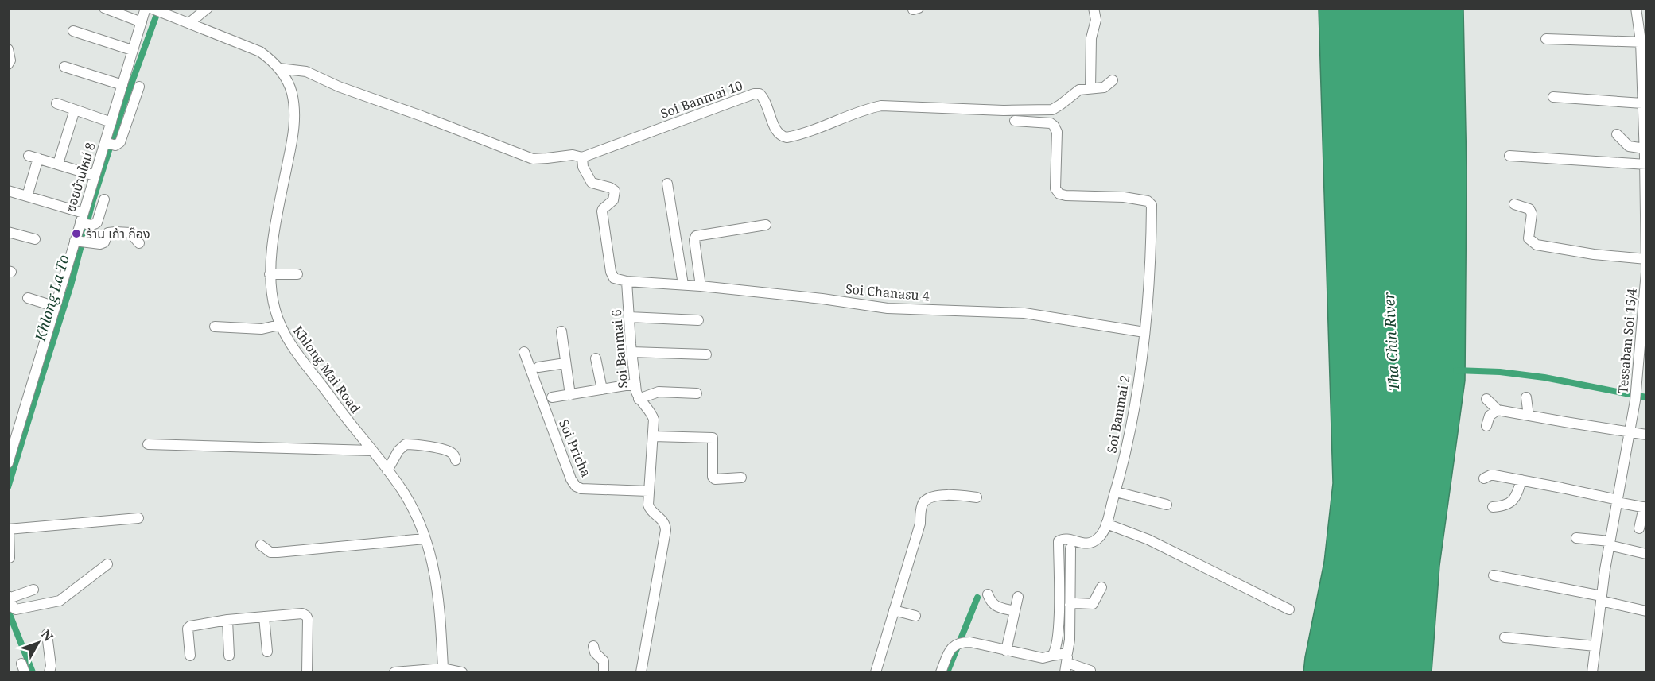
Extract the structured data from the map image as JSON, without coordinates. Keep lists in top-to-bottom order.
{
  "streets": {
    "street": [
      "Soi Banmai 10",
      "ซอยบ้านใหม่ 8",
      "Soi Chanasu 4",
      "Tessaban Soi 15/4",
      "Soi Banmai 6",
      "Khlong Mai Road",
      "Soi Banmai 2",
      "Soi Pricha"
    ]
  },
  "crossings": [
    ["Soi Banmai 10", "Khlong Mai Road"],
    ["Soi Chanasu 4", "Soi Banmai 6"],
    ["Soi Chanasu 4", "Soi Banmai 2"],
    ["Soi Banmai 6", "Soi Pricha"]
  ],
  "water": ["Khlong La To", "Tha Chin River"],
  "places": ["ร้าน เก้า ก๊อง"],
  "north": "top right"
}
